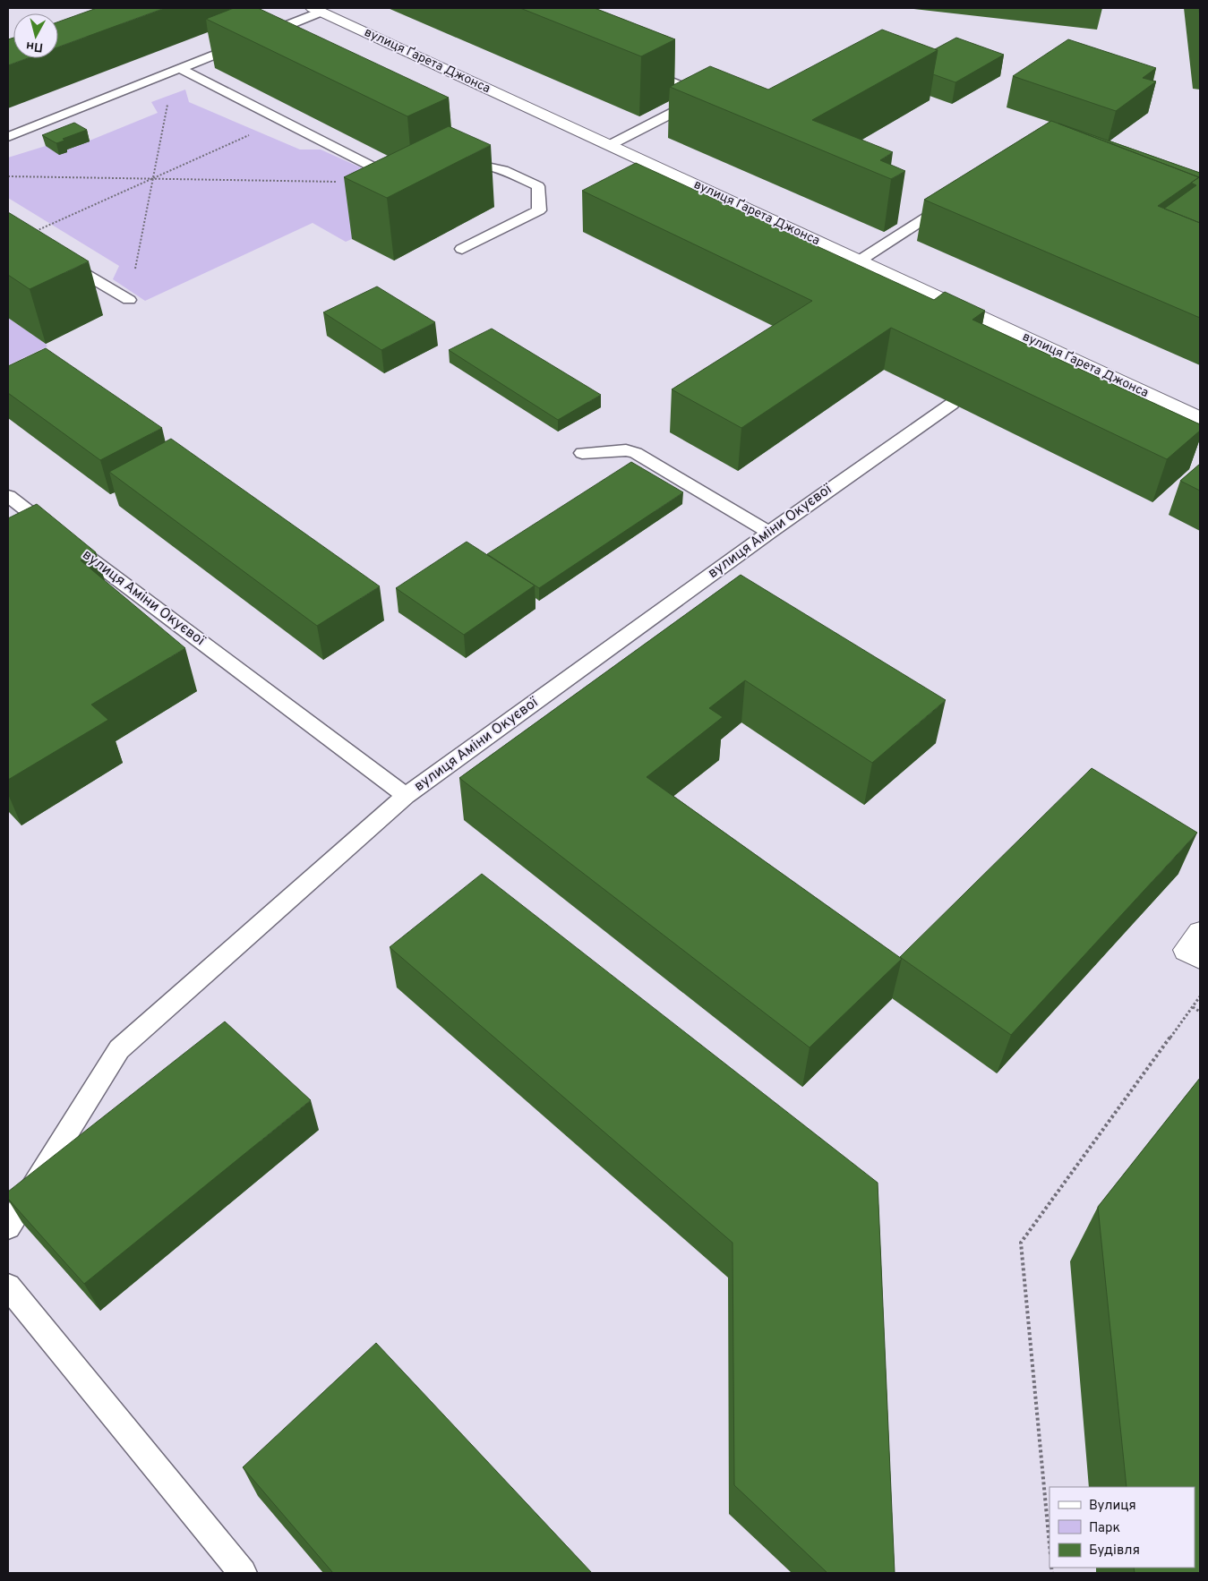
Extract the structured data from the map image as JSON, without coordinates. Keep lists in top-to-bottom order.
{
  "streets": {
    "street": ["вулиця Ґарета Джонса"],
    "lane": ["вулиця Аміни Окуєвої"]
  },
  "legend": ["Вулиця", "Парк", "Будівля"],
  "north": "bottom"
}
